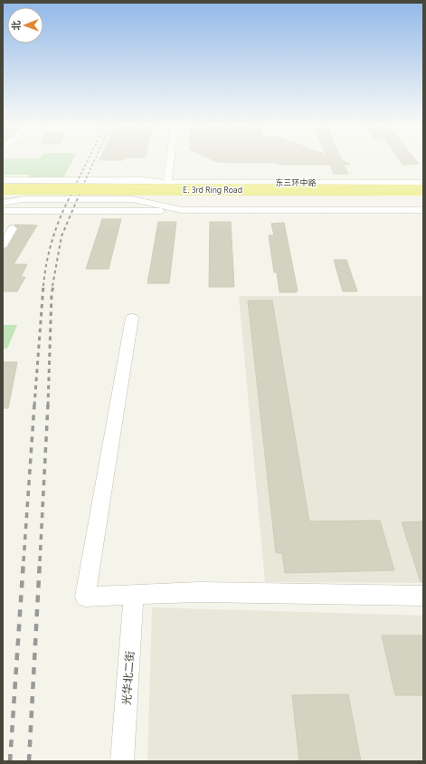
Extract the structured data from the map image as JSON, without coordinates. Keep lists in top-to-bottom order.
{
  "streets": {
    "highway": ["E. 3rd Ring Road"],
    "street": ["东三环中路", "光华北二街"]
  },
  "crossings": [
    ["东三环中路", "E. 3rd Ring Road"]
  ],
  "north": "left"
}
